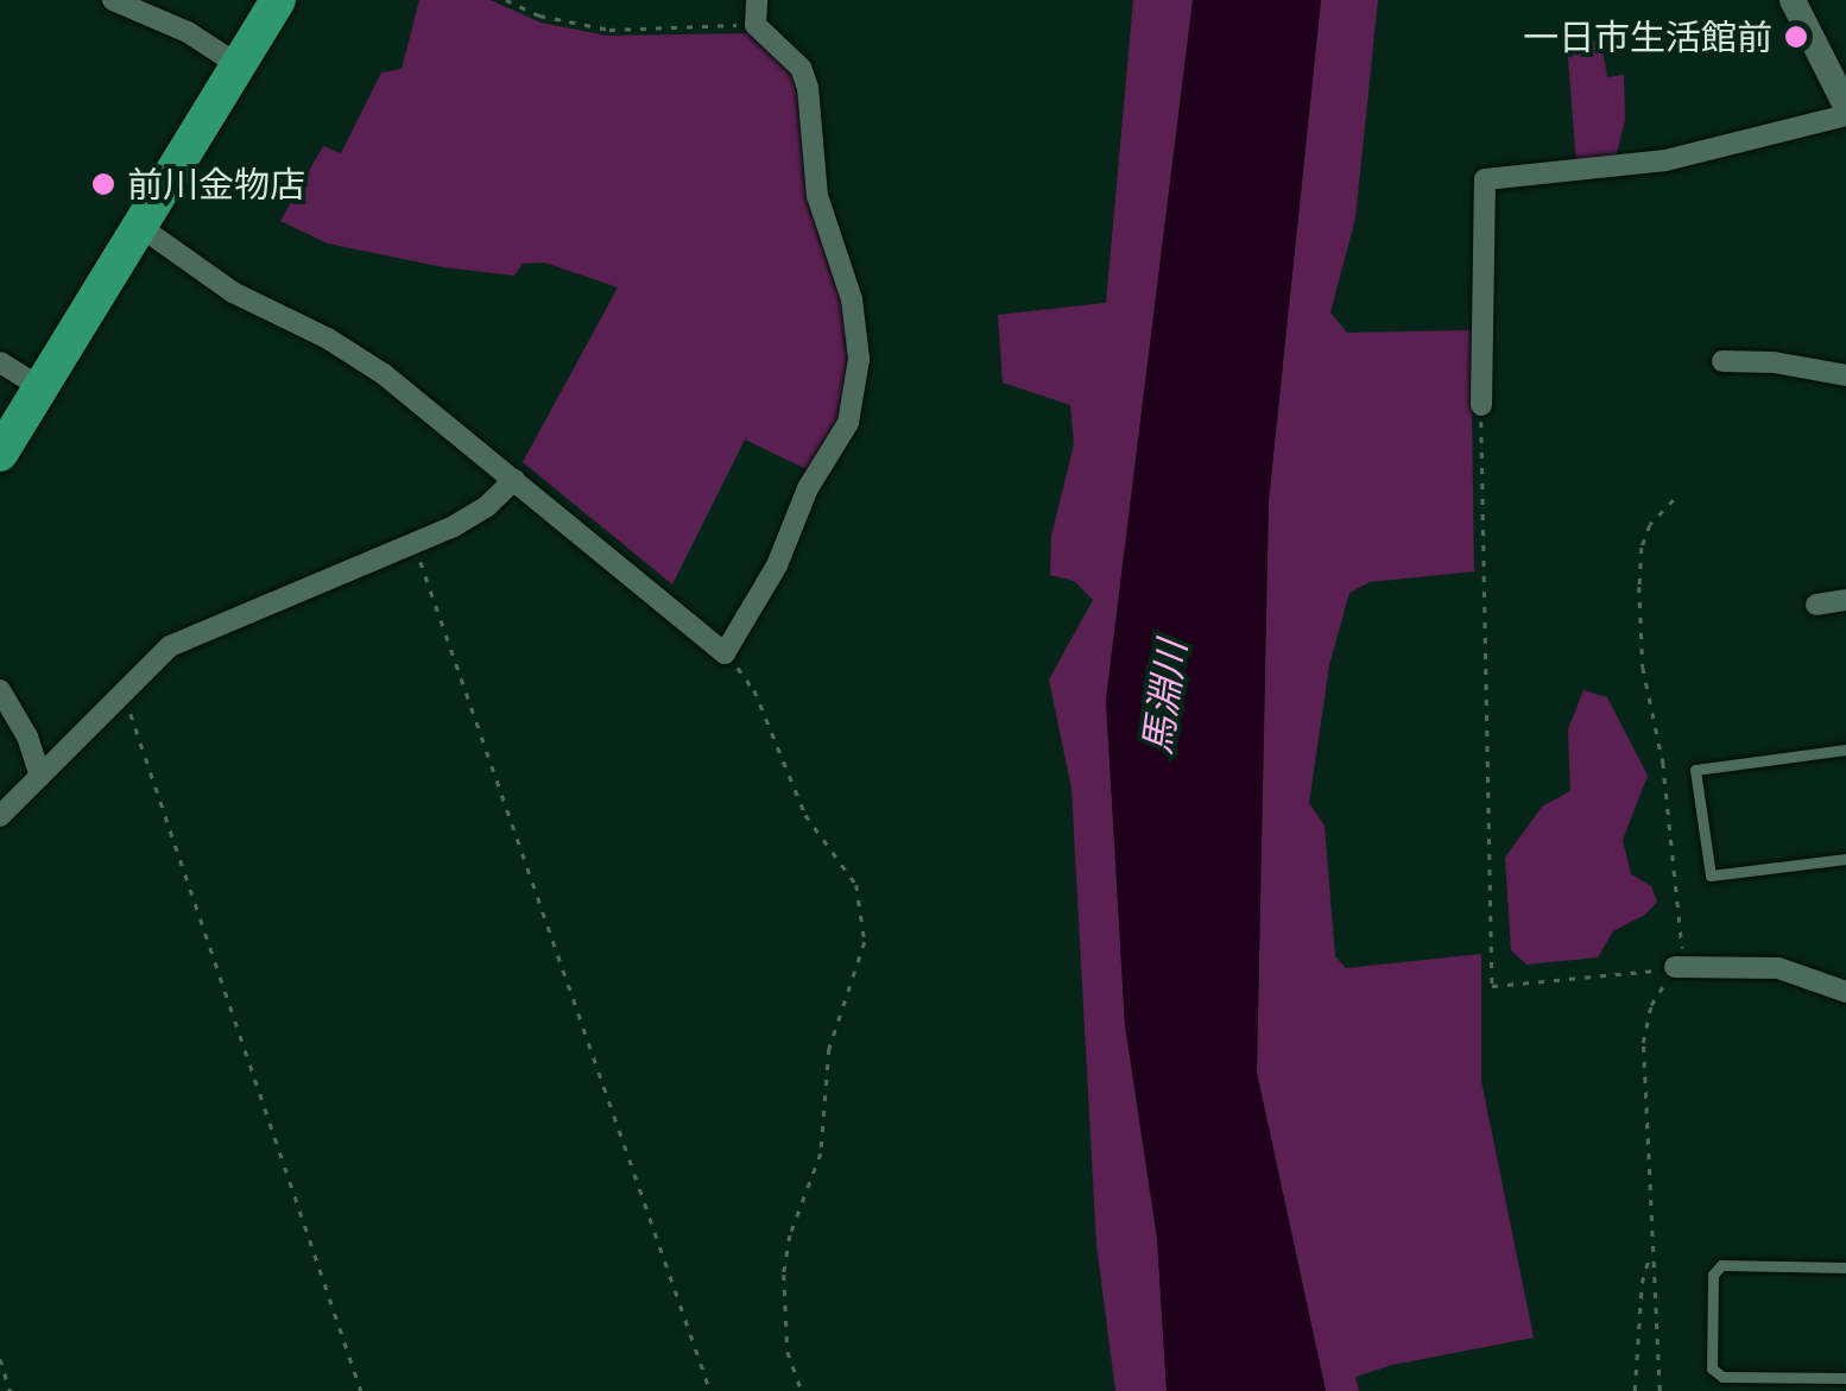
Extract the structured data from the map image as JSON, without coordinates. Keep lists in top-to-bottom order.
{
  "water": ["馬淵川"],
  "places": ["一日市生活館前", "前川金物店"]
}
